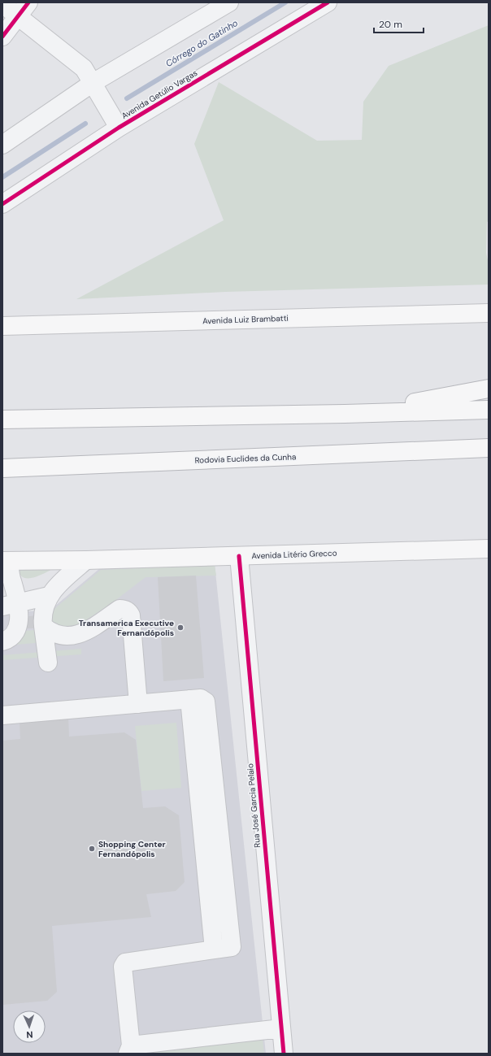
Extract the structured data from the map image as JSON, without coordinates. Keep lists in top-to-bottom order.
{
  "streets": {
    "main road": ["Avenida Luiz Brambatti", "Rodovia Euclides da Cunha", "Avenida Litério Grecco"],
    "street": ["Avenida Getúlio Vargas", "Rua José Garcia Pelaio"]
  },
  "crossings": [
    ["Avenida Litério Grecco", "Rua José Garcia Pelaio"]
  ],
  "water": ["Córrego do Gatinho"],
  "places": ["Transamerica Executive Fernandópolis", "Shopping Center Fernandópolis"],
  "scale_bar": "20 m",
  "north": "bottom"
}
